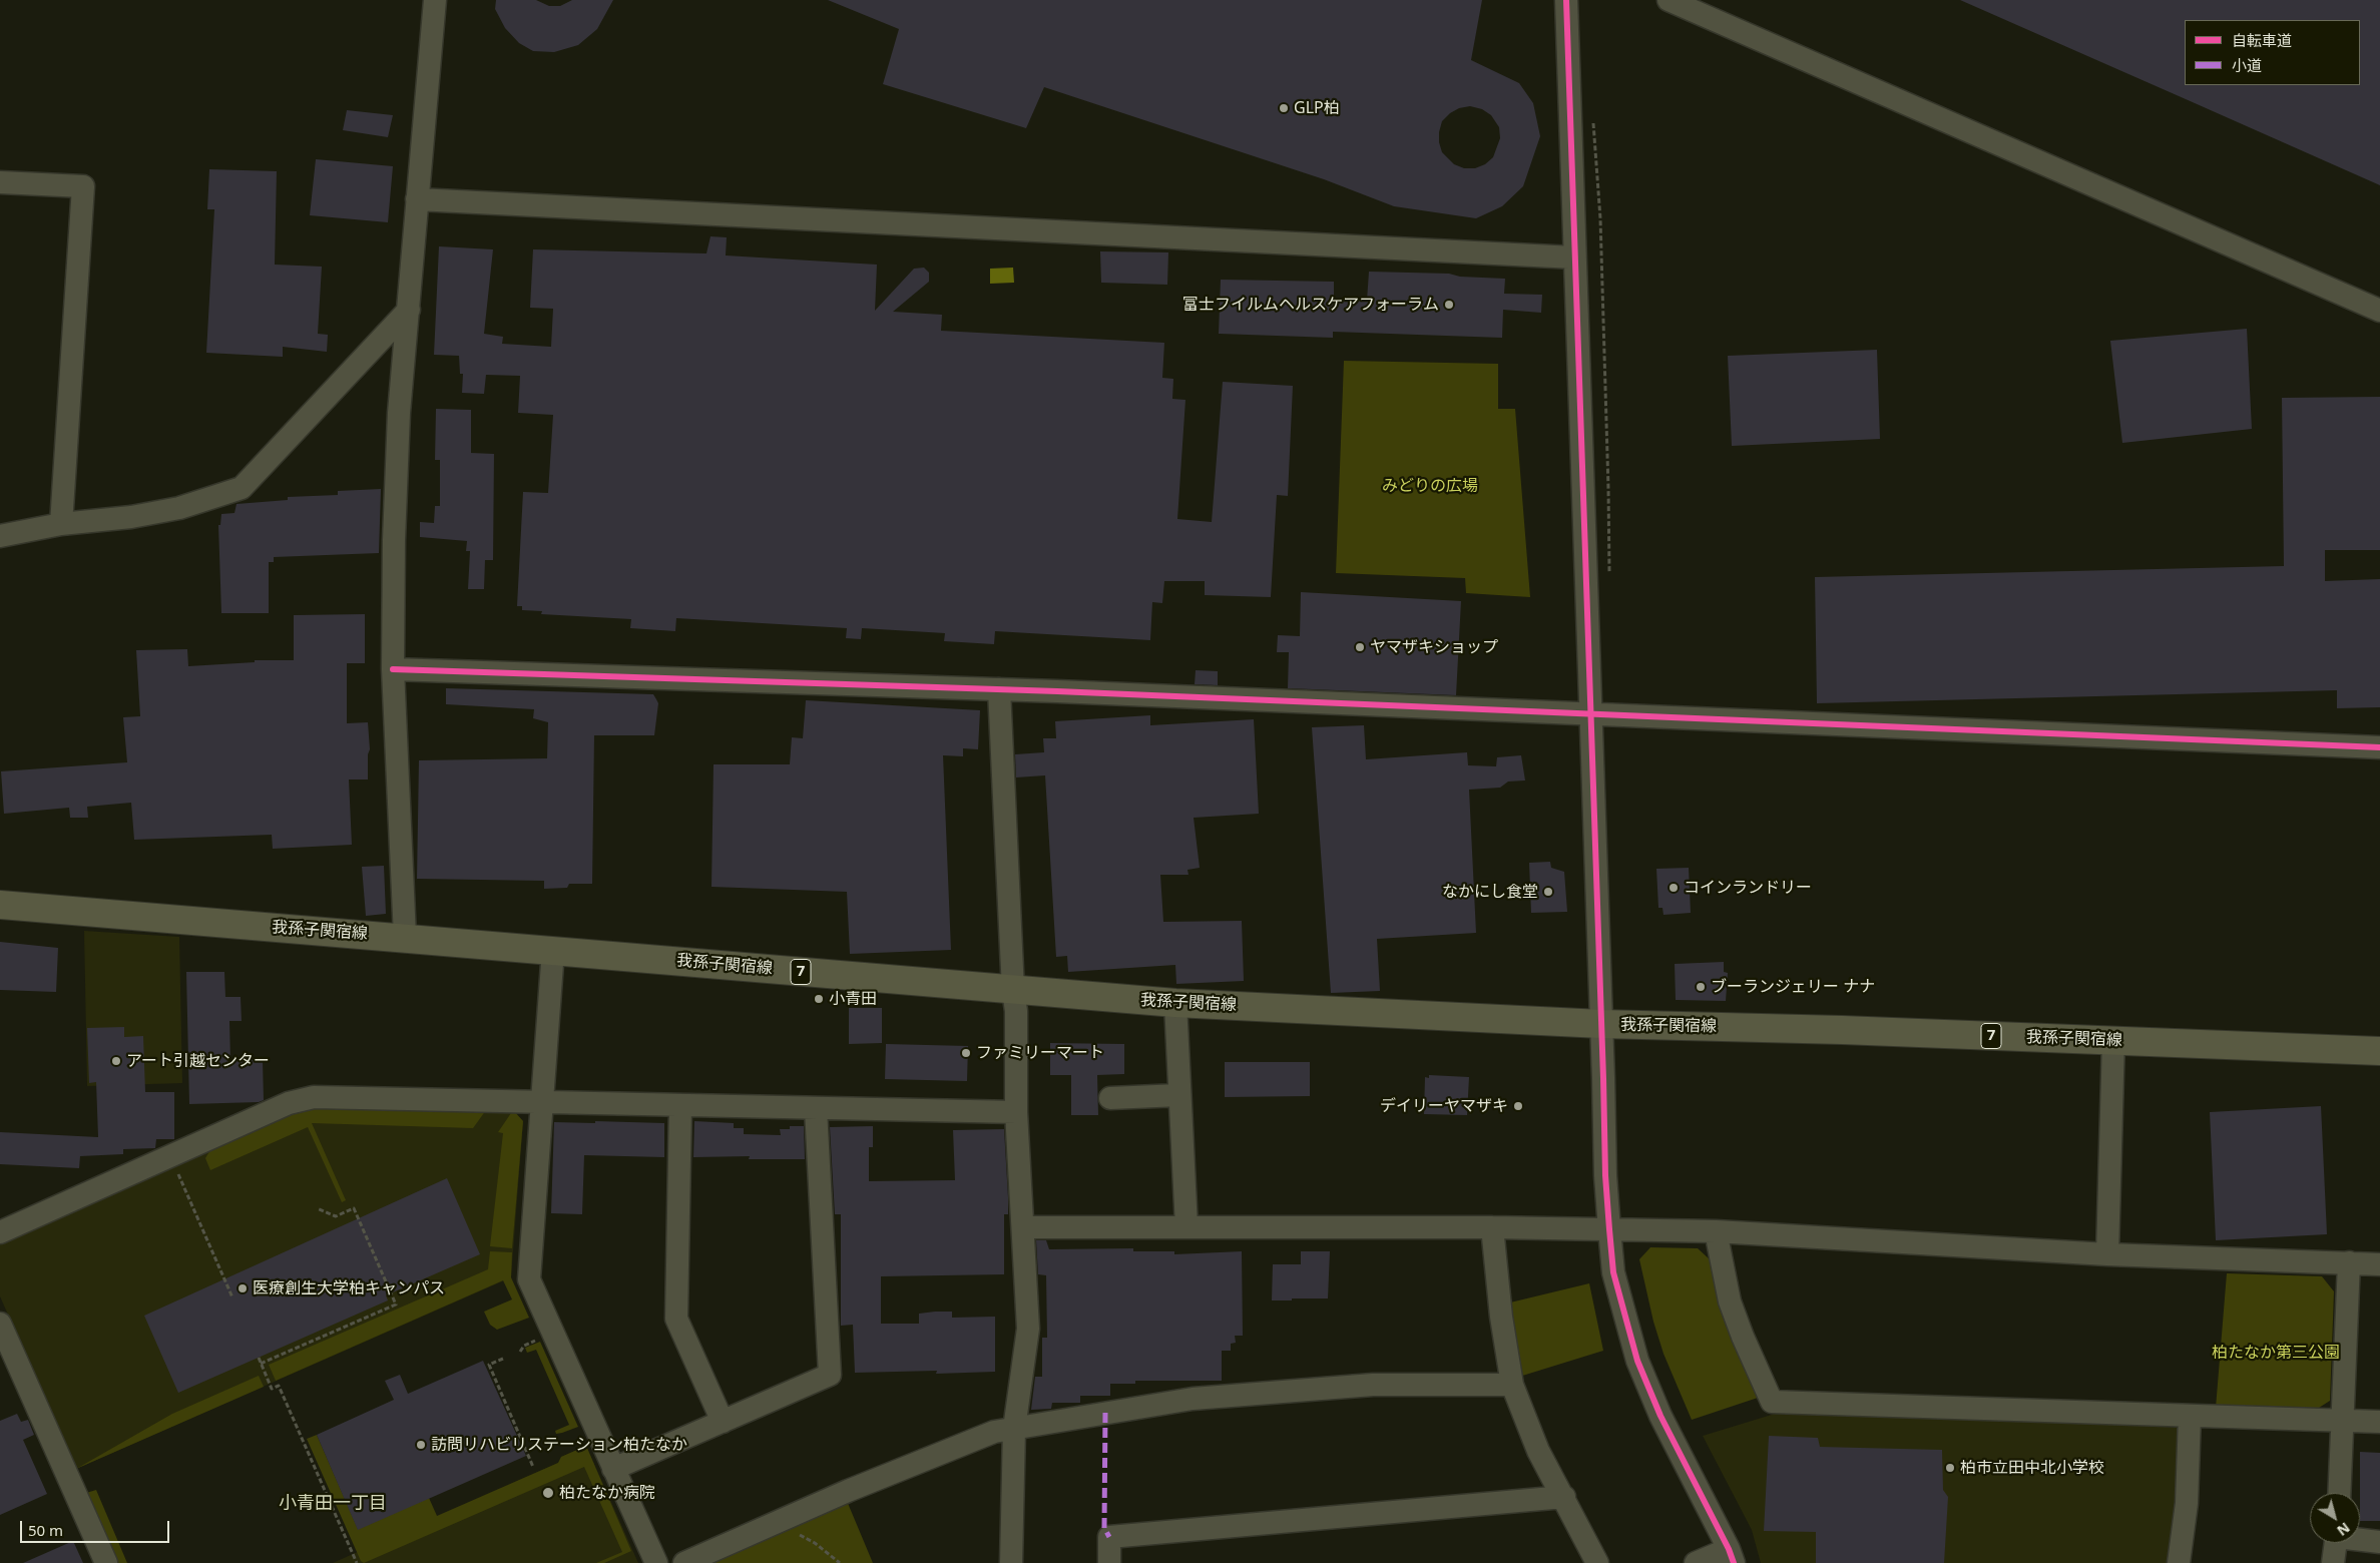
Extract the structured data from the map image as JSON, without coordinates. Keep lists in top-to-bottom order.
{
  "streets": {
    "main road": ["我孫子関宿線", "7"]
  },
  "districts": ["小青田一丁目"],
  "parks": ["みどりの広場", "柏たなか第三公園"],
  "places": [
    "GLP柏",
    "富士フイルムヘルスケアフォーラム",
    "ヤマザキショップ",
    "コインランドリー",
    "なかにし食堂",
    "ブーランジェリー ナナ",
    "小青田",
    "ファミリーマート",
    "アート引越センター",
    "デイリーヤマザキ",
    "医療創生大学柏キャンパス",
    "訪問リハビリステーション柏たなか",
    "柏市立田中北小学校",
    "柏たなか病院"
  ],
  "legend": ["自転車道", "小道"],
  "scale_bar": "50 m",
  "north": "bottom right"
}
